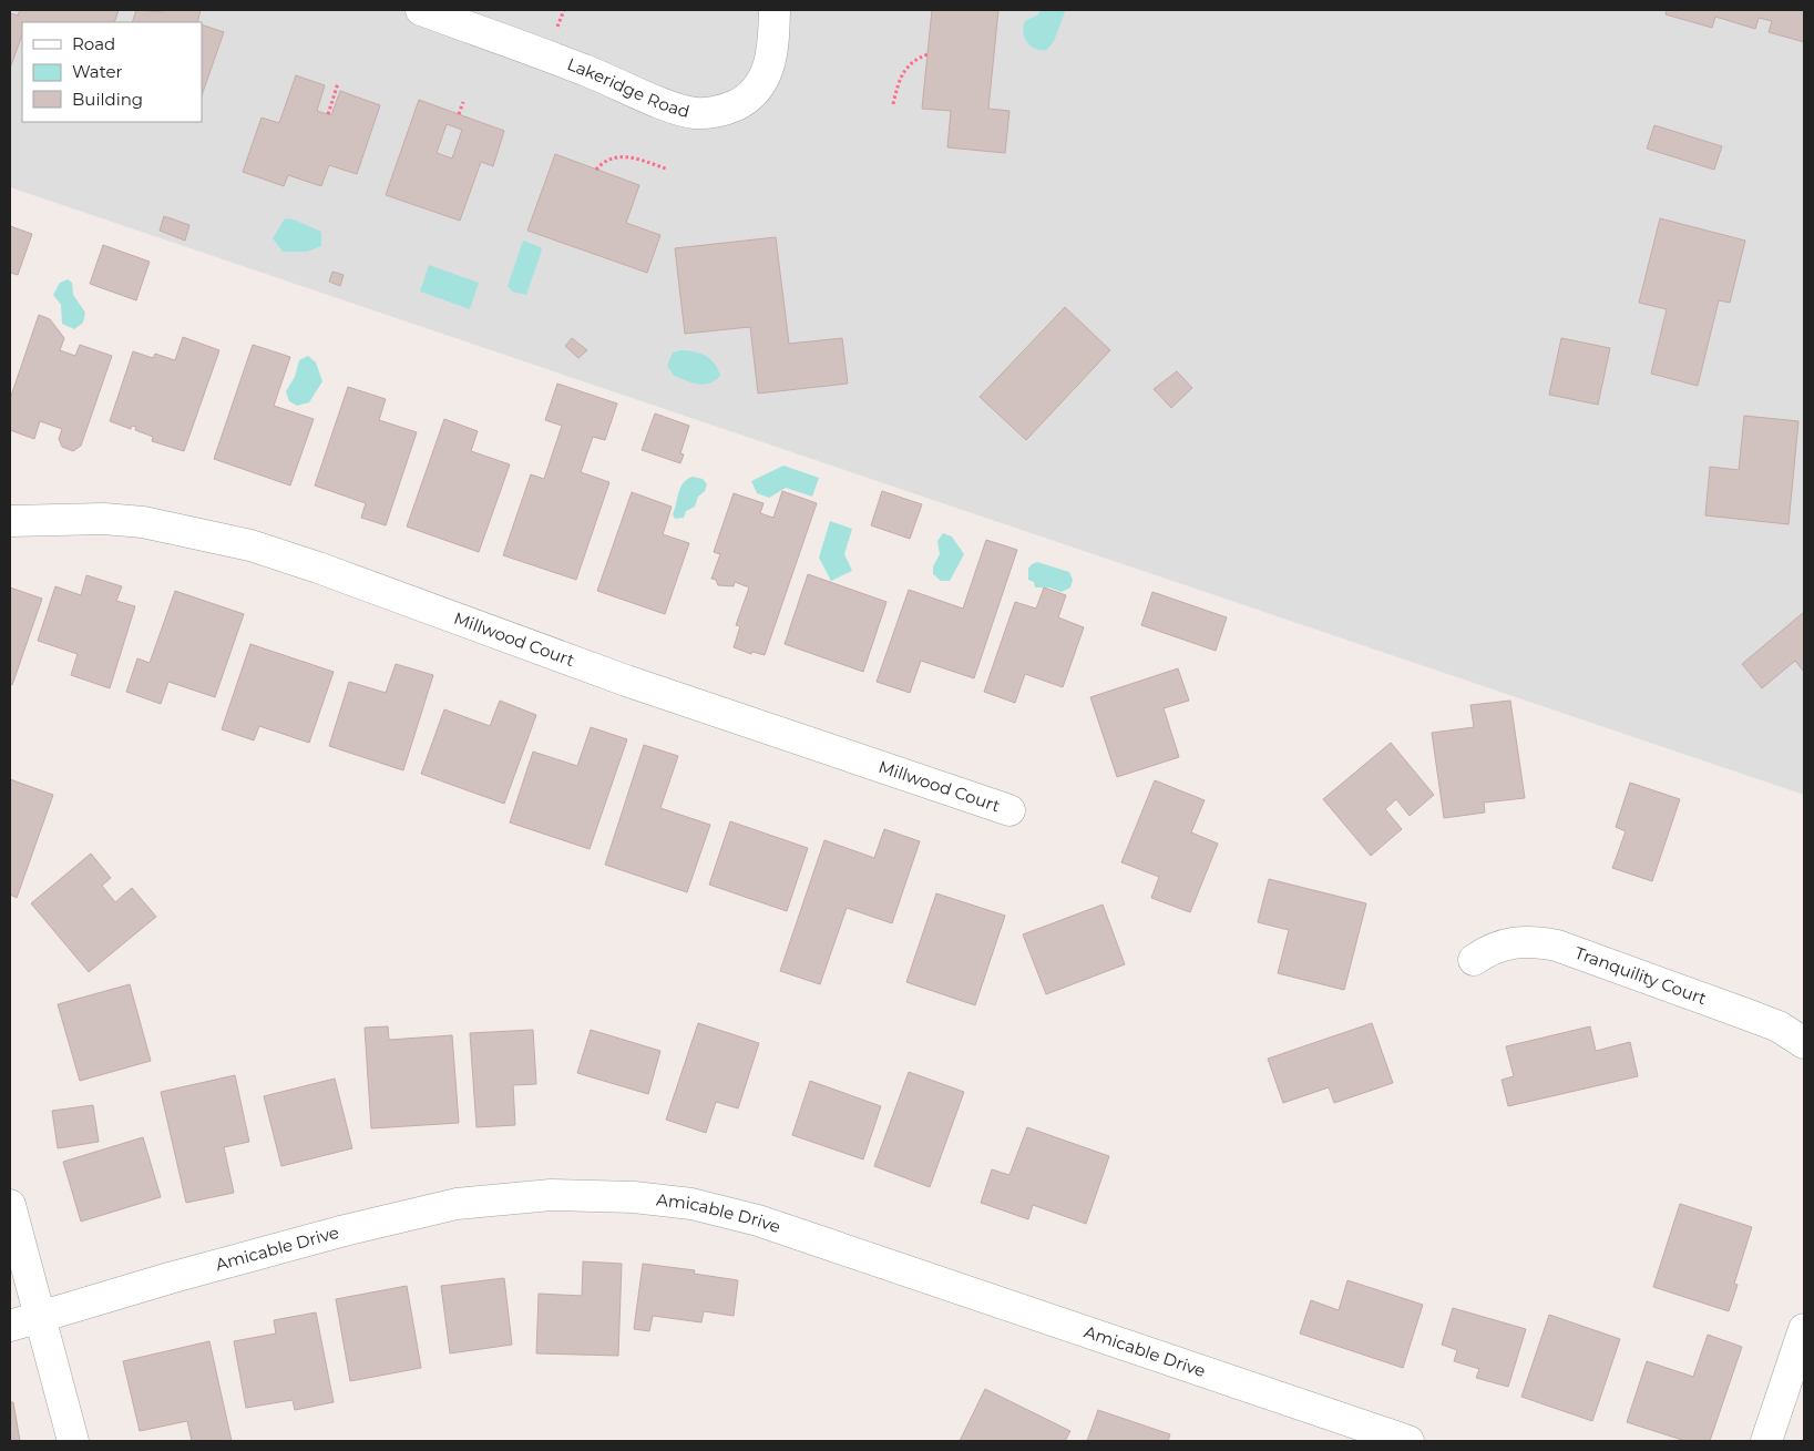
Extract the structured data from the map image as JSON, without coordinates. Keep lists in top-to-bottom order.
{
  "streets": {
    "street": [
      "Lakeridge Road",
      "Millwood Court",
      "Tranquility Court",
      "Amicable Drive"
    ]
  },
  "legend": ["Road", "Water", "Building"]
}
